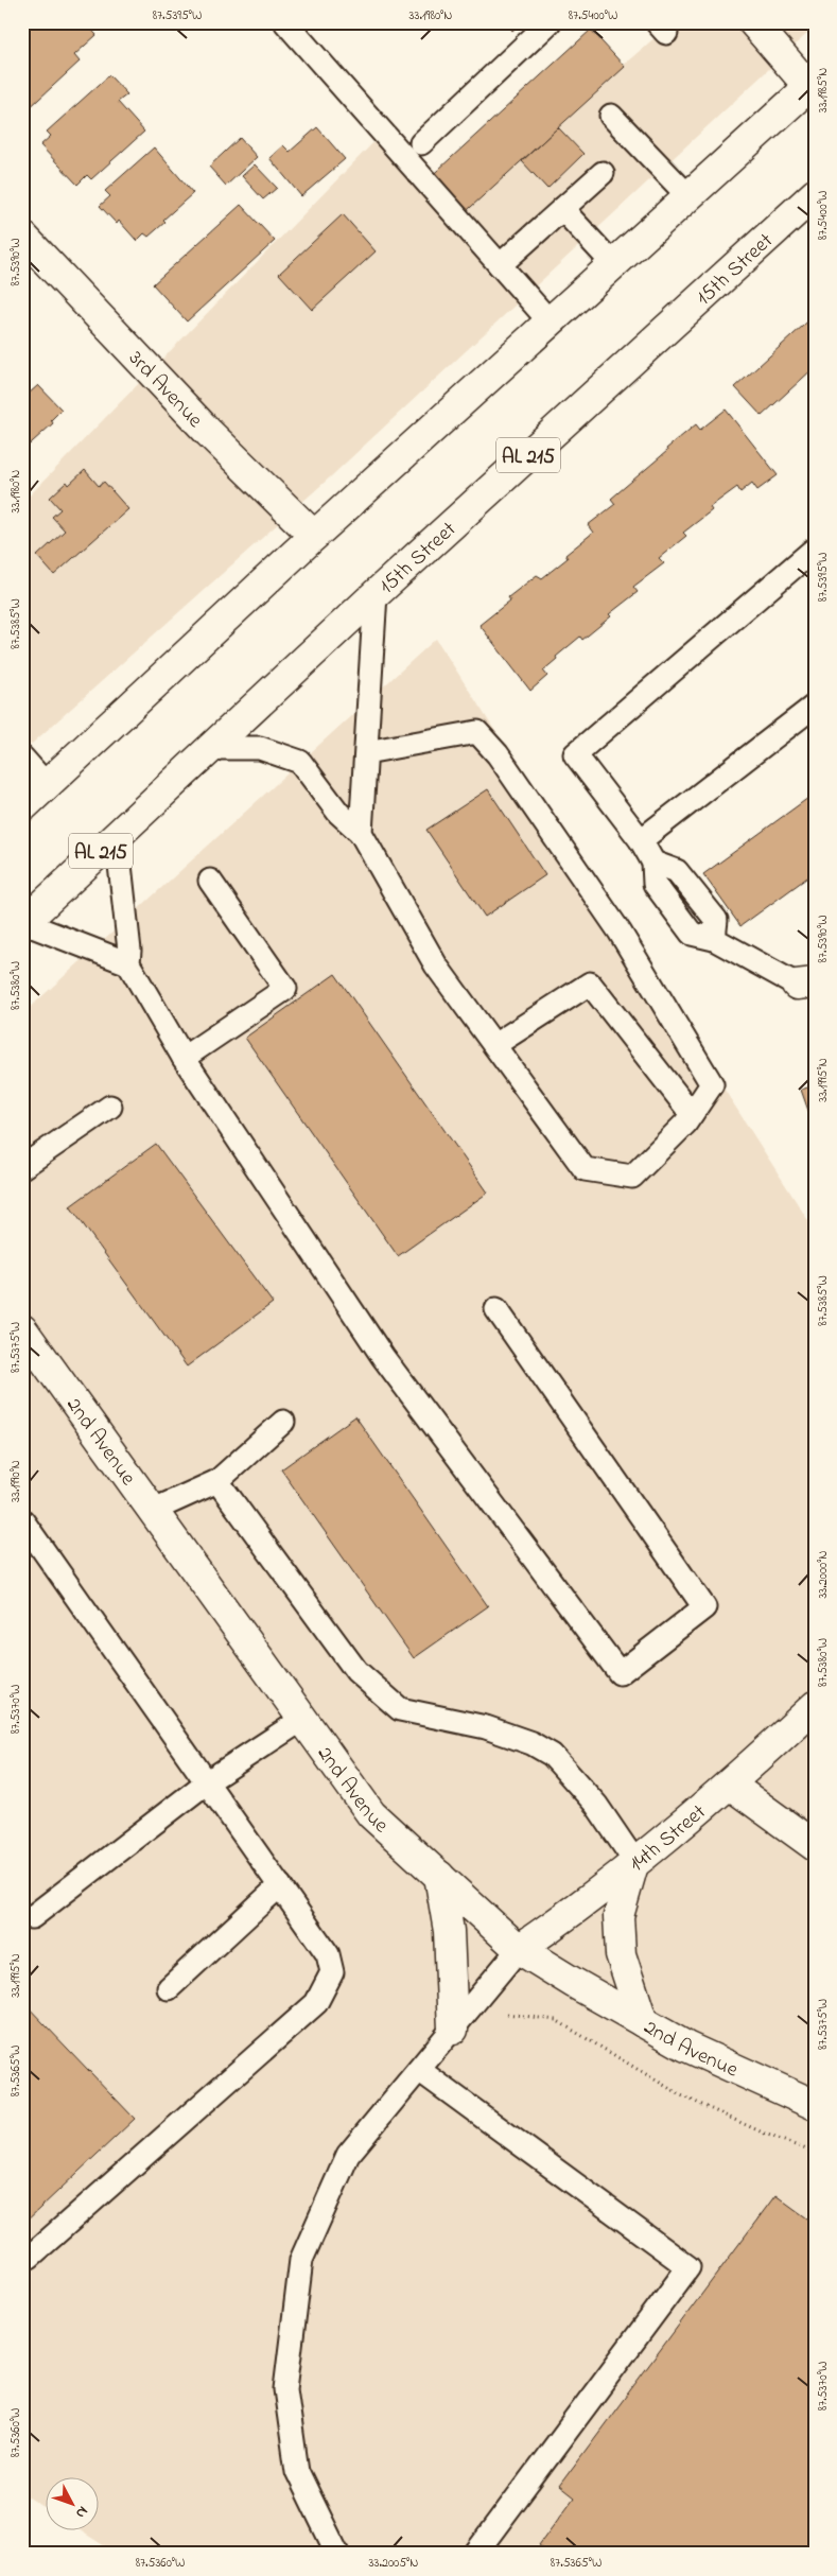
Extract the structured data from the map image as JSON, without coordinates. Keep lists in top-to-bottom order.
{
  "streets": {
    "street": [
      "15th Street",
      "3rd Avenue",
      "AL 215",
      "2nd Avenue",
      "14th Street"
    ]
  },
  "crossings": [
    ["2nd Avenue", "14th Street"]
  ],
  "north": "bottom right",
  "coordinates": [
    "87.5395°W",
    "33.1980°N",
    "87.5400°W",
    "33.1985°N",
    "87.5390°W",
    "87.5385°W",
    "87.5380°W",
    "33.1995°N",
    "87.5375°W",
    "33.1990°N",
    "33.2000°N",
    "87.5370°W",
    "87.5365°W",
    "87.5360°W",
    "33.2005°N"
  ]
}
